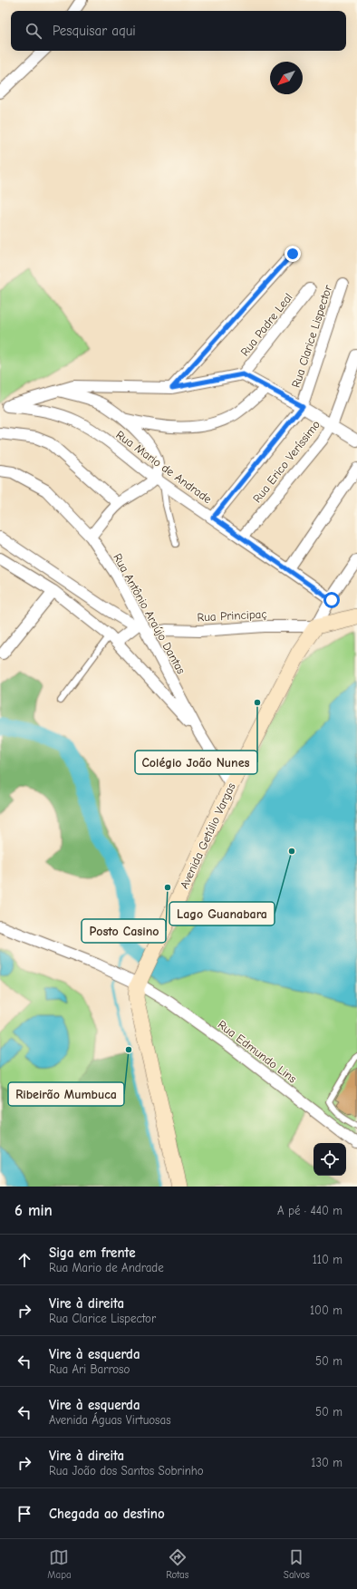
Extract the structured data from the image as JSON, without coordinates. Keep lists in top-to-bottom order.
{
  "streets": {
    "main road": ["Avenida Getúlio Vargas"],
    "street": [
      "Rua Padre Leal",
      "Rua Clarice Lispector",
      "Rua Erico Veríssimo",
      "Rua Mario de Andrade",
      "Rua Antônio Araújo Dantas",
      "Rua Principaç",
      "Rua Edmundo Lins"
    ]
  },
  "crossings": [
    ["Rua Clarice Lispector", "Rua Mario de Andrade"],
    ["Rua Erico Veríssimo", "Rua Mario de Andrade"],
    ["Rua Antônio Araújo Dantas", "Rua Principaç"],
    ["Rua Antônio Araújo Dantas", "Avenida Getúlio Vargas"],
    ["Rua Principaç", "Avenida Getúlio Vargas"],
    ["Avenida Getúlio Vargas", "Rua Edmundo Lins"]
  ],
  "places": [
    "Colégio João Nunes",
    "Lago Guanabara",
    "Posto Casino",
    "Ribeirão Mumbuca"
  ],
  "north": "bottom left",
  "page": {
    "search": "Pesquisar aqui",
    "heading": ["6 min", "A pé · 440 m"],
    "list": [
      ["Siga em frente", "Rua Mario de Andrade", "110 m"],
      ["Vire à direita", "Rua Clarice Lispector", "100 m"],
      ["Vire à esquerda", "Rua Ari Barroso", "50 m"],
      ["Vire à esquerda", "Avenida Águas Virtuosas", "50 m"],
      ["Vire à direita", "Rua João dos Santos Sobrinho", "130 m"],
      "Chegada ao destino"
    ],
    "nav": ["Mapa", "Rotas", "Salvos"]
  }
}
